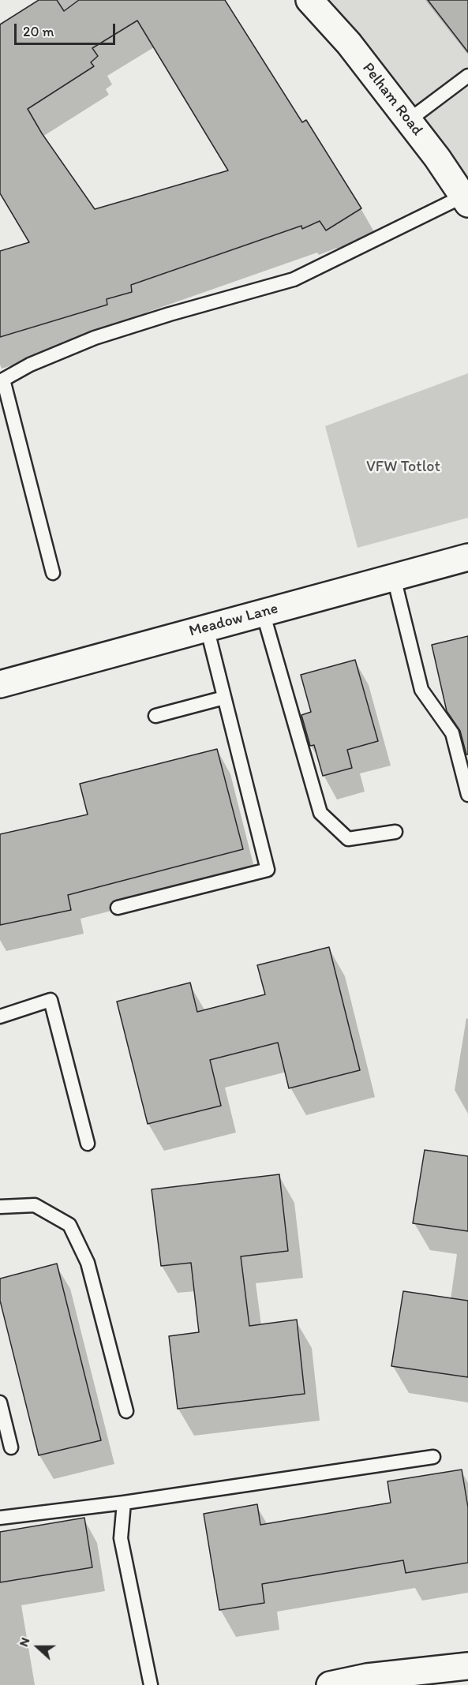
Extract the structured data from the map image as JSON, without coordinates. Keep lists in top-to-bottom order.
{
  "streets": {
    "street": ["Pelham Road", "Meadow Lane"]
  },
  "parks": ["VFW Totlot"],
  "scale_bar": "20 m",
  "north": "left"
}
